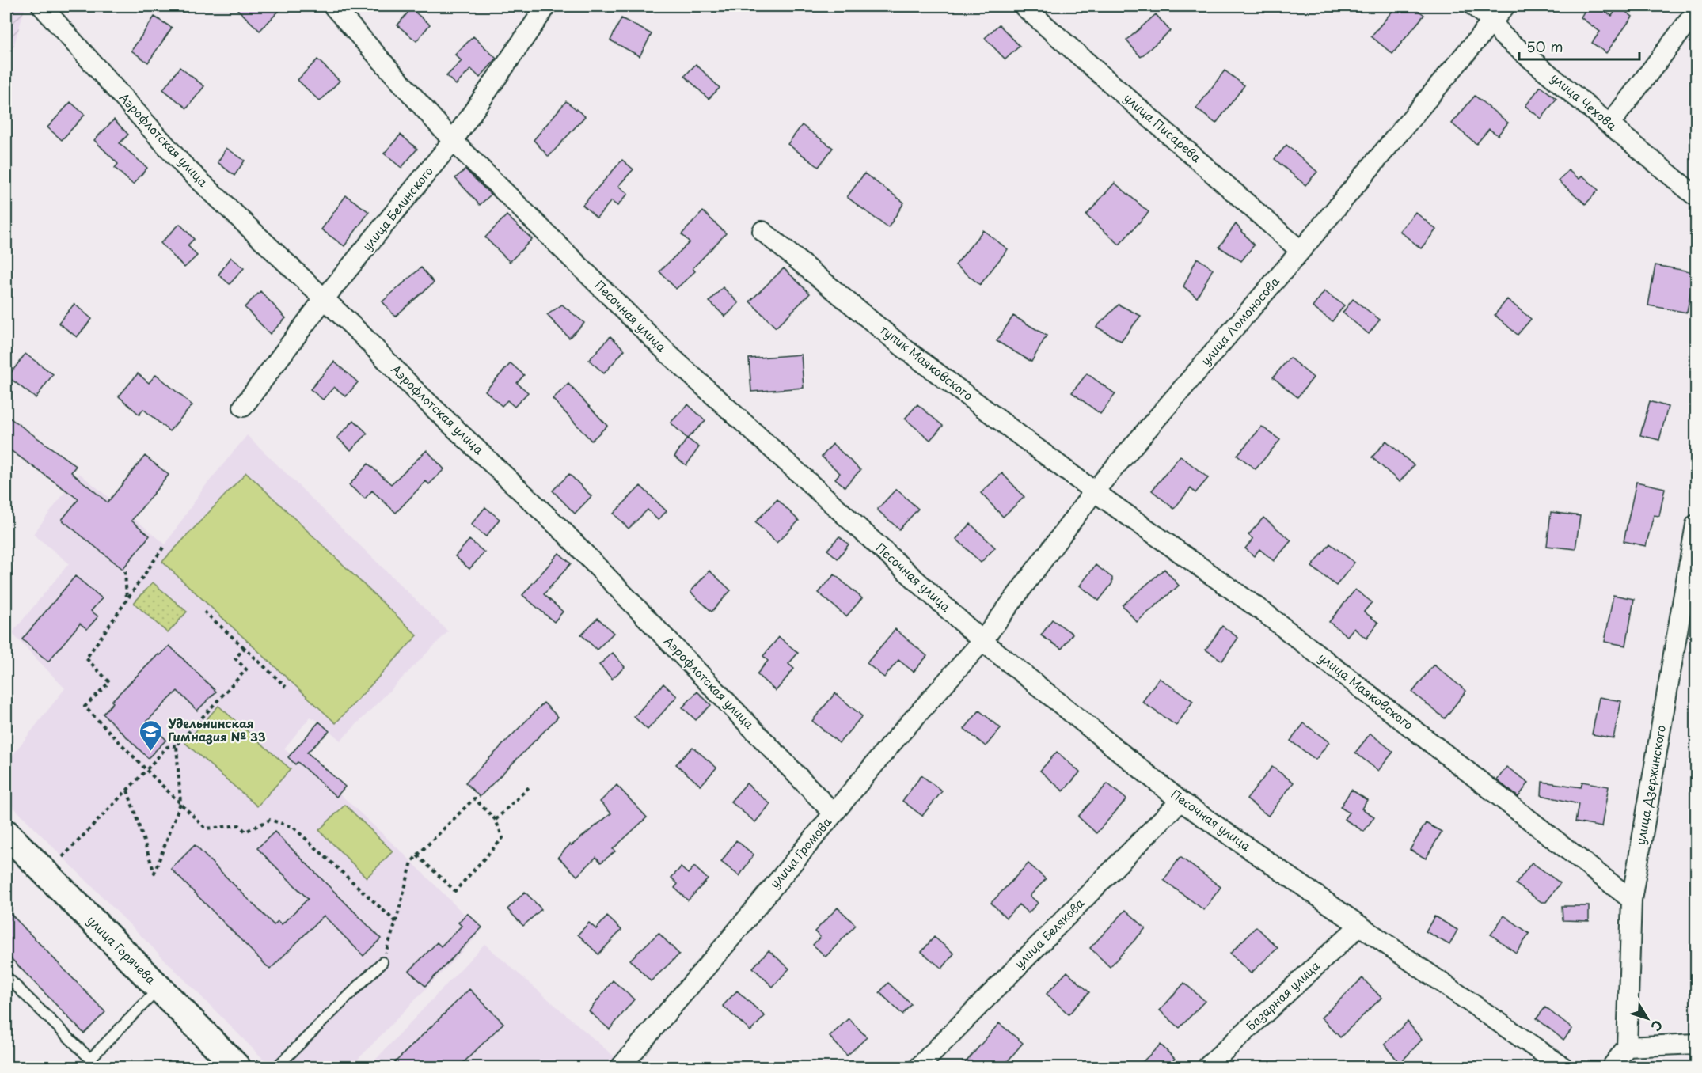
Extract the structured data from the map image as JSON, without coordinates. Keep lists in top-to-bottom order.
{
  "streets": {
    "main road": ["улица Горячева"],
    "street": [
      "улица Чехова",
      "улица Писарева",
      "Аэрофлотская улица",
      "улица Белинского",
      "Песочная улица",
      "улица Ломоносова",
      "тупик Маяковского",
      "улица Маяковского",
      "улица Дзержинского",
      "улица Громова",
      "улица Белякова",
      "Базарная улица"
    ]
  },
  "crossings": [
    ["улица Чехова", "улица Ломоносова"],
    ["улица Писарева", "улица Ломоносова"],
    ["Аэрофлотская улица", "улица Белинского"],
    ["Аэрофлотская улица", "улица Громова"],
    ["улица Белинского", "Песочная улица"],
    ["Песочная улица", "улица Ломоносова"],
    ["Песочная улица", "улица Громова"],
    ["Песочная улица", "улица Белякова"],
    ["Песочная улица", "Базарная улица"],
    ["улица Ломоносова", "тупик Маяковского"],
    ["улица Ломоносова", "улица Маяковского"],
    ["улица Ломоносова", "улица Громова"],
    ["тупик Маяковского", "улица Маяковского"],
    ["улица Маяковского", "улица Дзержинского"]
  ],
  "places": {
    "school or university": ["Удельнинская Гимназия № 33"]
  },
  "scale_bar": "50 m",
  "north": "bottom right"
}
